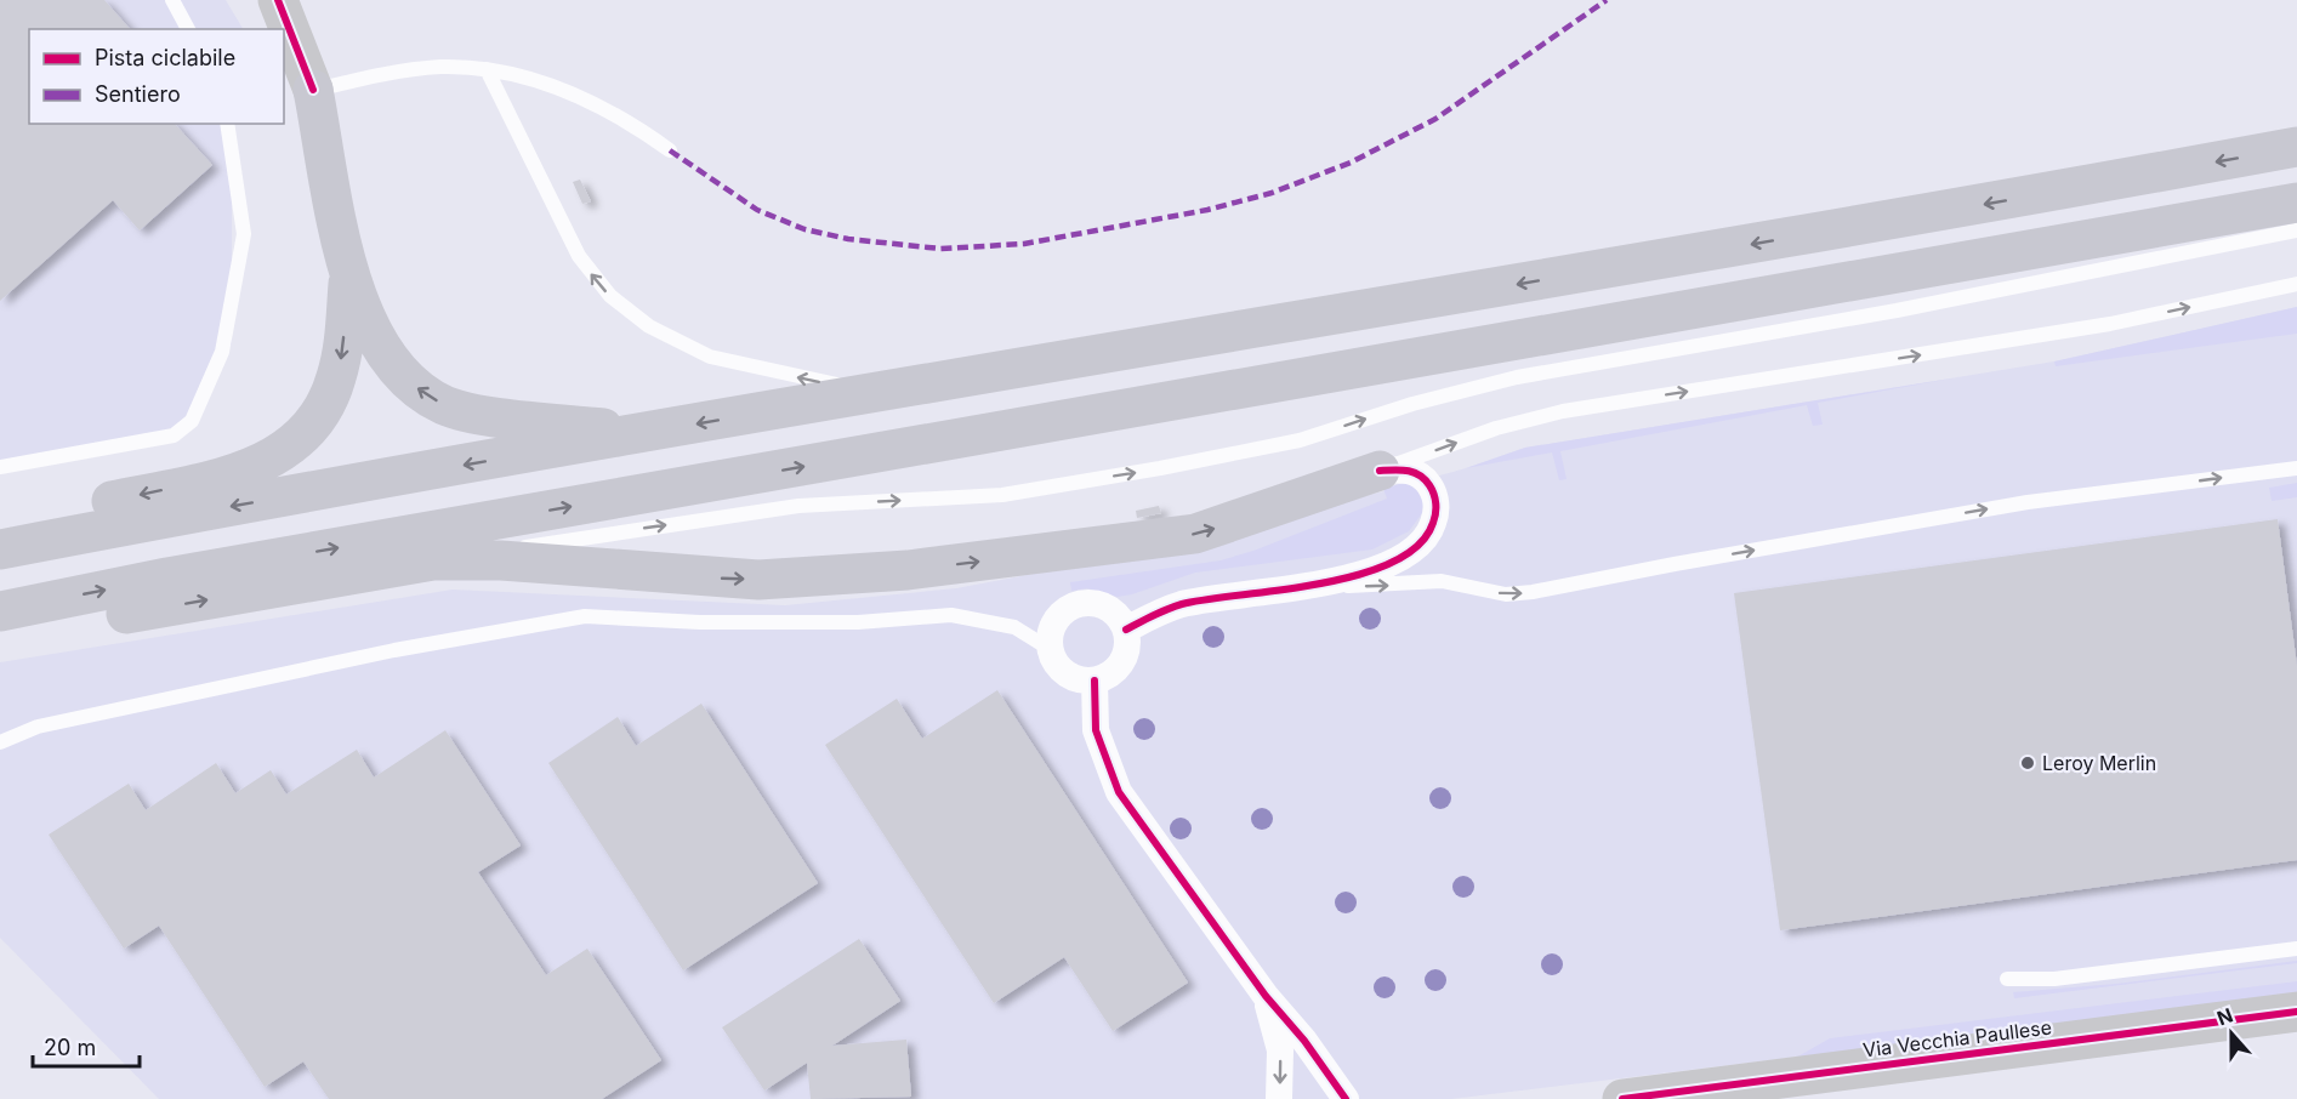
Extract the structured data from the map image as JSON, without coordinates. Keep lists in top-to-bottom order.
{
  "streets": {
    "street": ["Via Vecchia Paullese"]
  },
  "places": ["Leroy Merlin"],
  "legend": ["Pista ciclabile", "Sentiero"],
  "scale_bar": "20 m",
  "north": "top"
}
